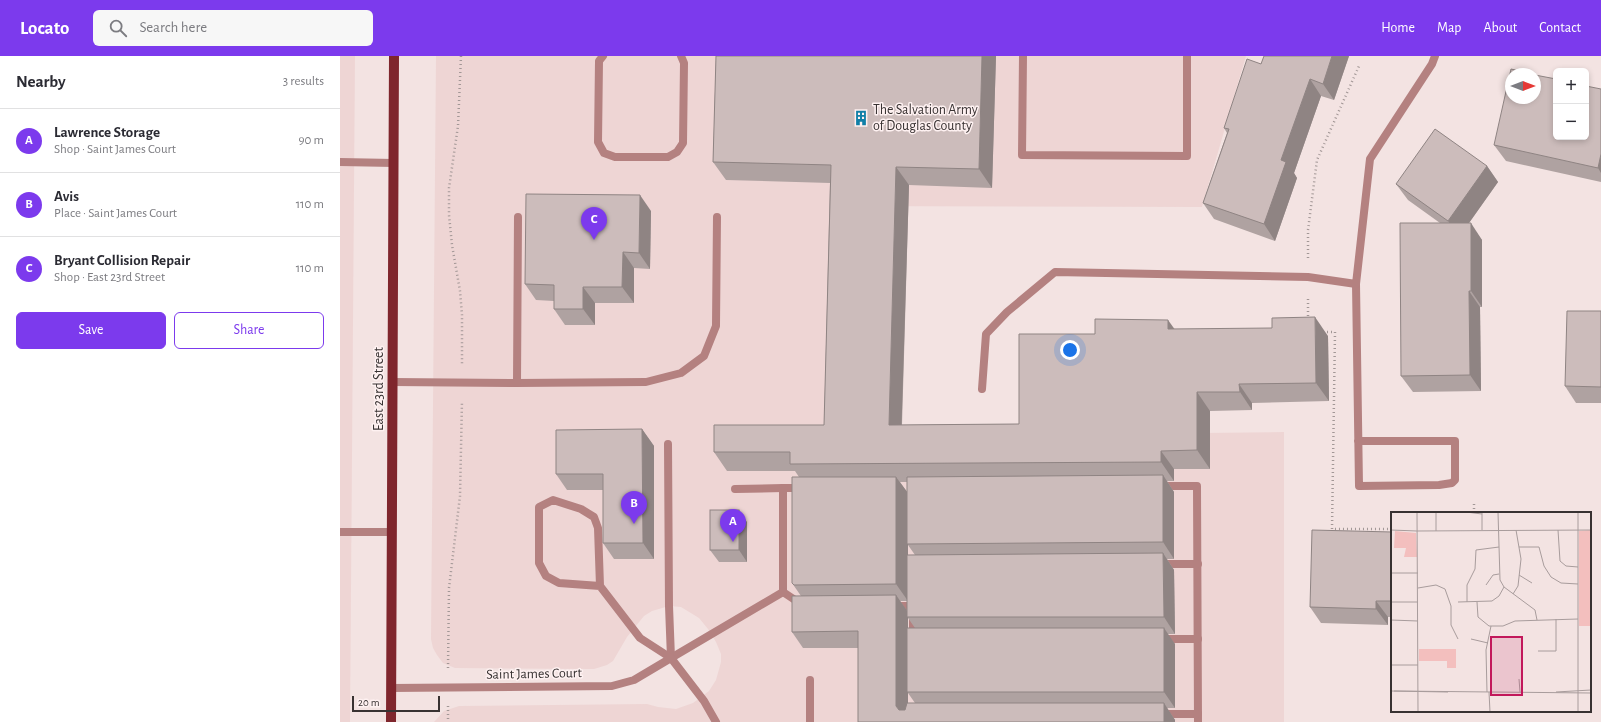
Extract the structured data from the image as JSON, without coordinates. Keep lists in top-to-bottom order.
{
  "streets": {
    "main road": ["East 23rd Street"],
    "street": ["Saint James Court"]
  },
  "crossings": [
    ["East 23rd Street", "Saint James Court"]
  ],
  "places": {
    "building": ["The Salvation Army of Douglas County"]
  },
  "scale_bar": "20 m",
  "north": "right",
  "page": {
    "header": "Locato",
    "search": "Search here",
    "nav": [
      "Home",
      "Map",
      "About",
      "Contact"
    ],
    "heading": ["Nearby", "3 results"],
    "map_buttons": ["+", "−"],
    "list": [
      {
        "mark": "A",
        "name": "Lawrence Storage",
        "note": "Shop · Saint James Court",
        "value": "90 m"
      },
      {
        "mark": "B",
        "name": "Avis",
        "note": "Place · Saint James Court",
        "value": "110 m"
      },
      {
        "mark": "C",
        "name": "Bryant Collision Repair",
        "note": "Shop · East 23rd Street",
        "value": "110 m"
      }
    ],
    "pins": ["C", "B", "A"],
    "buttons": ["Save", "Share"],
    "scale": "20 m"
  }
}
